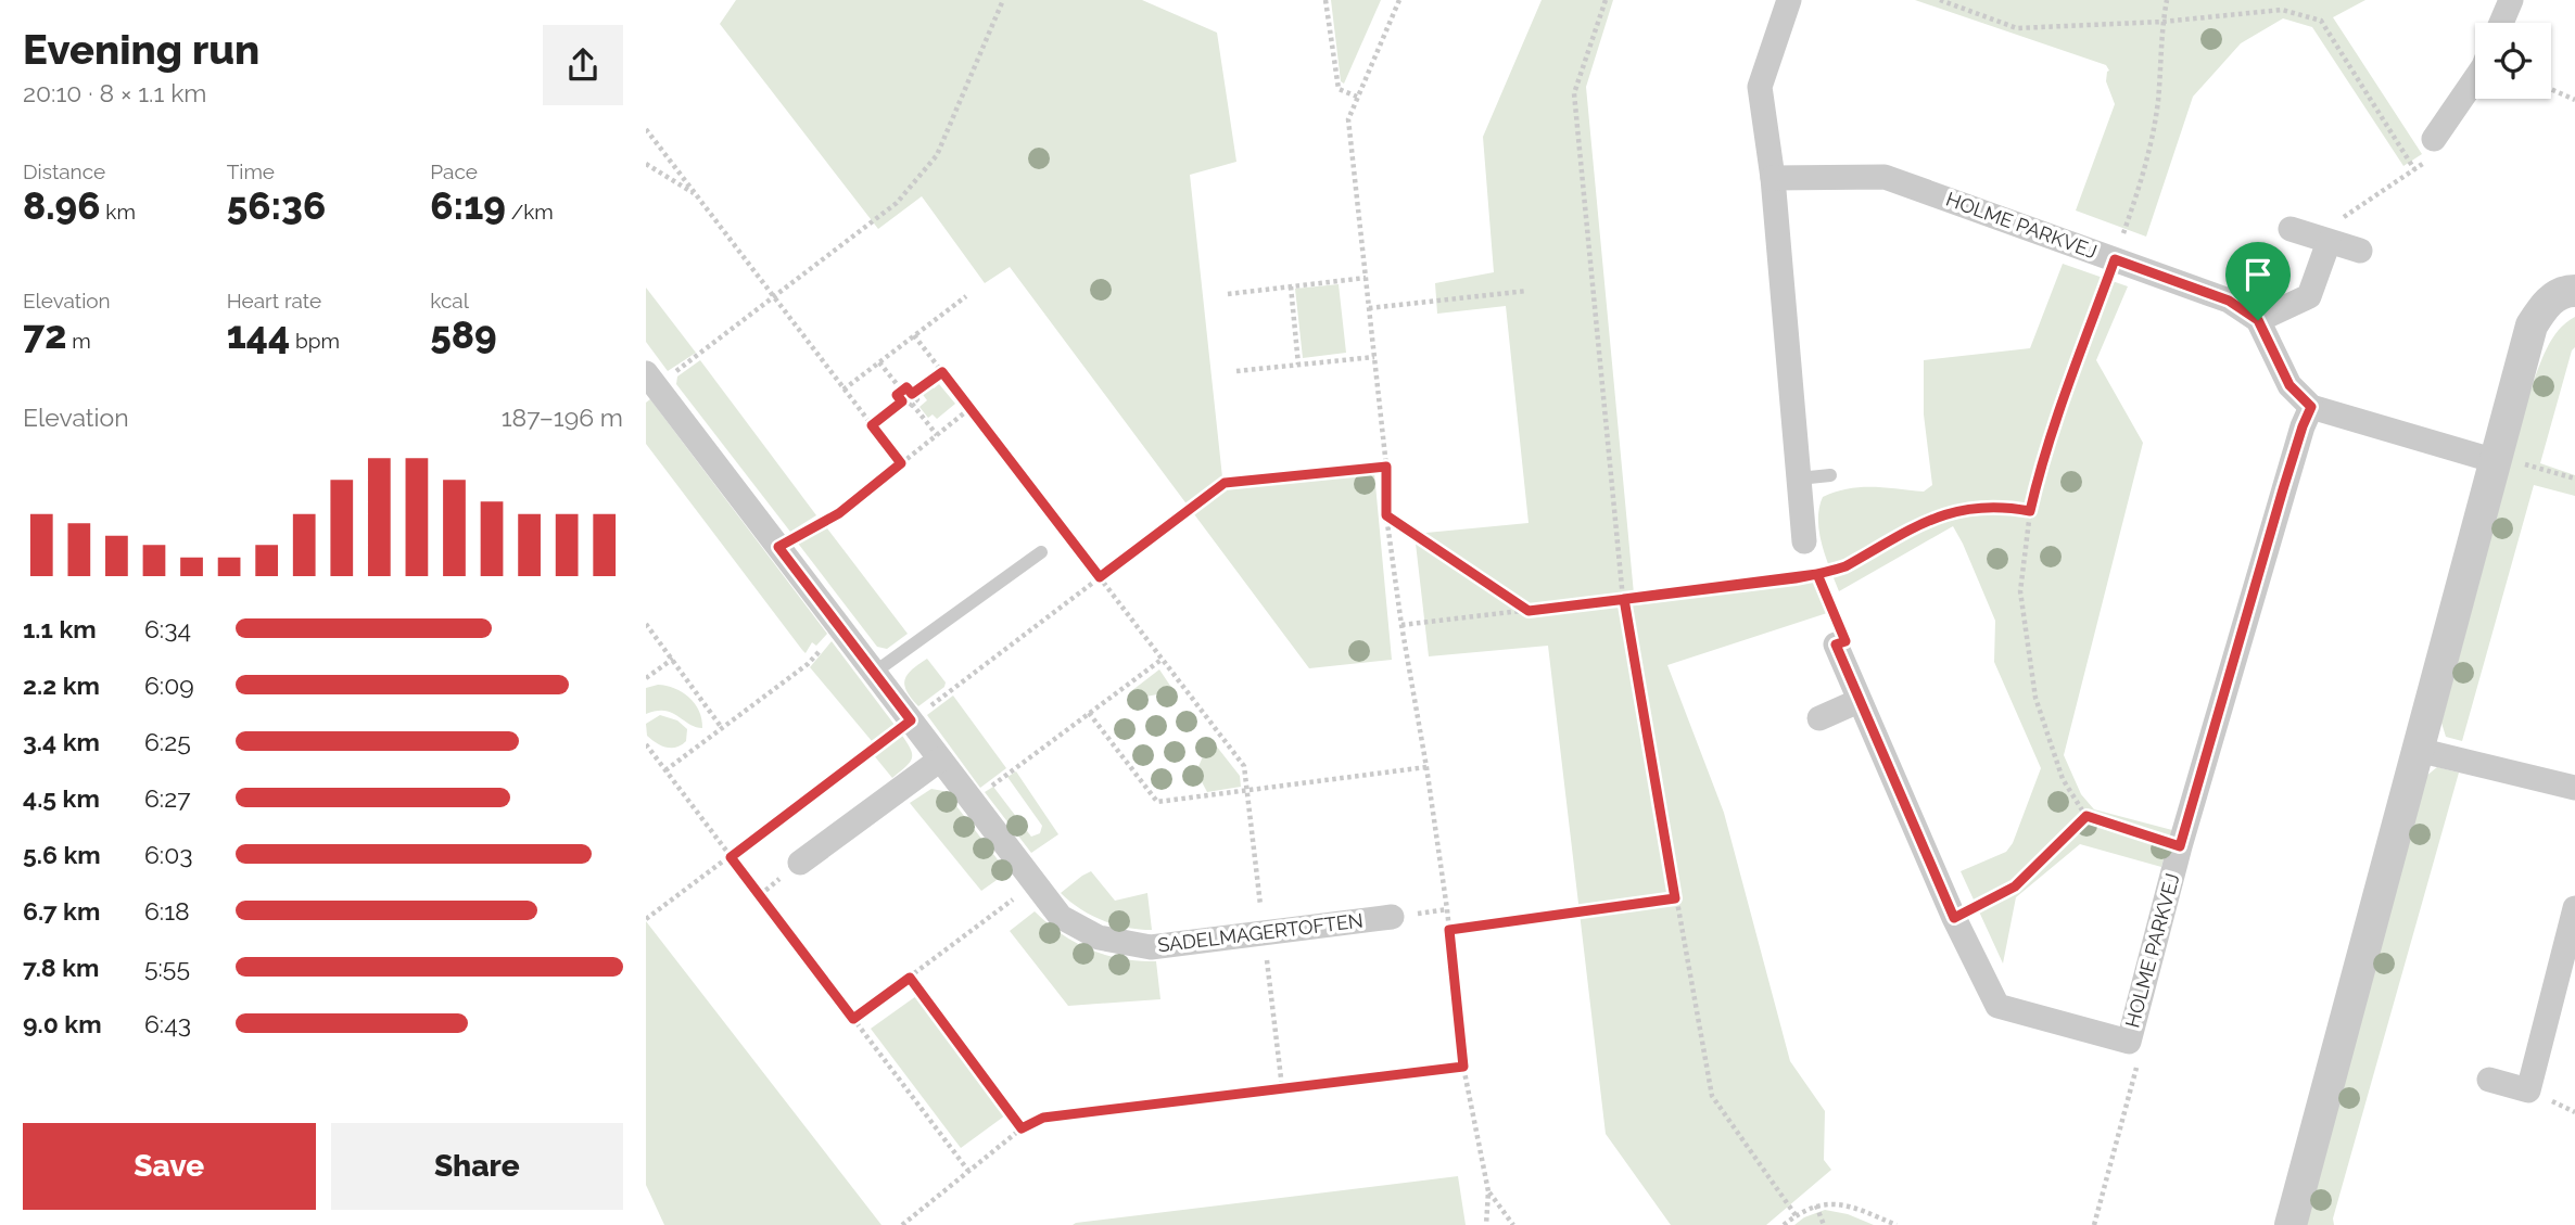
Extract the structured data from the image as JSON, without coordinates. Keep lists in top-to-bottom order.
{
  "streets": {
    "street": ["HOLME PARKVEJ", "SADELMAGERTOFTEN"]
  },
  "page": {
    "heading": ["Evening run", "20:10 · 8 × 1.1 km"],
    "stats": [
      ["Distance", "8.96 km"],
      ["Time", "56:36"],
      ["Pace", "6:19 /km"],
      ["Elevation", "72 m"],
      ["Heart rate", "144 bpm"],
      ["kcal", "589"]
    ],
    "chart": ["Elevation", "187–196 m"],
    "list": [
      {
        "name": "1.1 km",
        "note": "6:34"
      },
      {
        "name": "2.2 km",
        "note": "6:09"
      },
      {
        "name": "3.4 km",
        "note": "6:25"
      },
      {
        "name": "4.5 km",
        "note": "6:27"
      },
      {
        "name": "5.6 km",
        "note": "6:03"
      },
      {
        "name": "6.7 km",
        "note": "6:18"
      },
      {
        "name": "7.8 km",
        "note": "5:55"
      },
      {
        "name": "9.0 km",
        "note": "6:43"
      }
    ],
    "buttons": ["Save", "Share"]
  }
}
